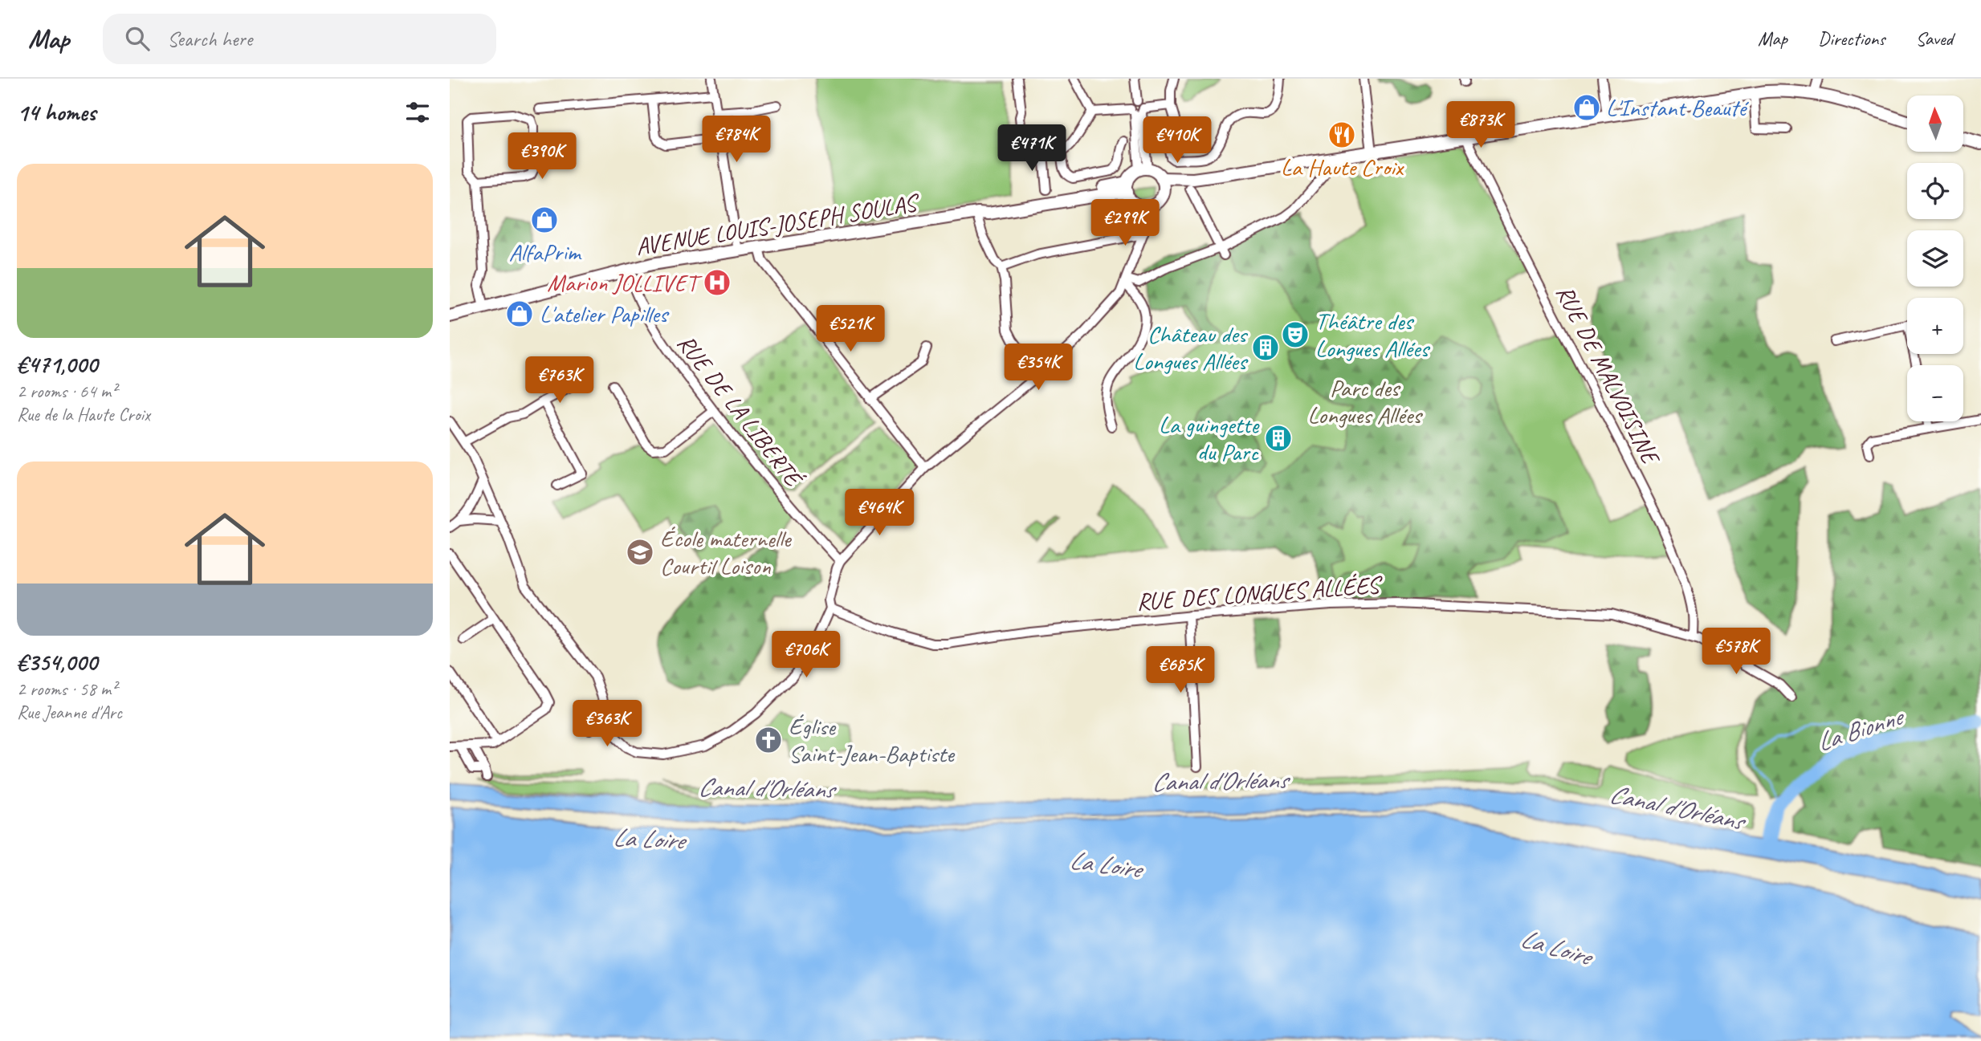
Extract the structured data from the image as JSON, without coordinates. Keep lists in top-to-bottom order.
{
  "streets": {
    "main road": ["AVENUE LOUIS-JOSEPH SOULAS"],
    "street": ["RUE DE MALVOISINE", "RUE DE LA LIBERTÉ", "RUE DES LONGUES ALLÉES"]
  },
  "crossings": [
    ["AVENUE LOUIS-JOSEPH SOULAS", "RUE DE LA LIBERTÉ"],
    ["RUE DE MALVOISINE", "RUE DES LONGUES ALLÉES"]
  ],
  "water": ["La Bionne", "Canal d'Orléans", "La Loire"],
  "parks": ["Parc des Longues Allées"],
  "places": {
    "shop": ["L'Instant Beauté", "AlfaPrim", "L'atelier Papilles"],
    "restaurant": ["La Haute Croix"],
    "hospital": ["Marion JOLLIVET"],
    "theatre": ["Théâtre des Longues Allées"],
    "building": ["Château des Longues Allées", "La guingette du Parc"],
    "school or university": ["École maternelle Courtil Loison"],
    "church": ["Église Saint-Jean-Baptiste"]
  },
  "north": "top",
  "page": {
    "header": "Map",
    "search": "Search here",
    "nav": ["Map", "Directions", "Saved"],
    "heading": "14 homes",
    "map_buttons": ["+", "−"],
    "price": [
      "€873K",
      "€784K",
      "€410K",
      "€471K",
      "€390K",
      "€299K",
      "€521K",
      "€354K",
      "€763K",
      "€464K",
      "€578K",
      "€706K",
      "€685K",
      "€363K"
    ],
    "list": [
      {
        "name": "€471,000",
        "note": "2 rooms · 64 m² · Rue de la Haute Croix"
      },
      {
        "name": "€354,000",
        "note": "2 rooms · 58 m² · Rue Jeanne d'Arc"
      }
    ]
  }
}
